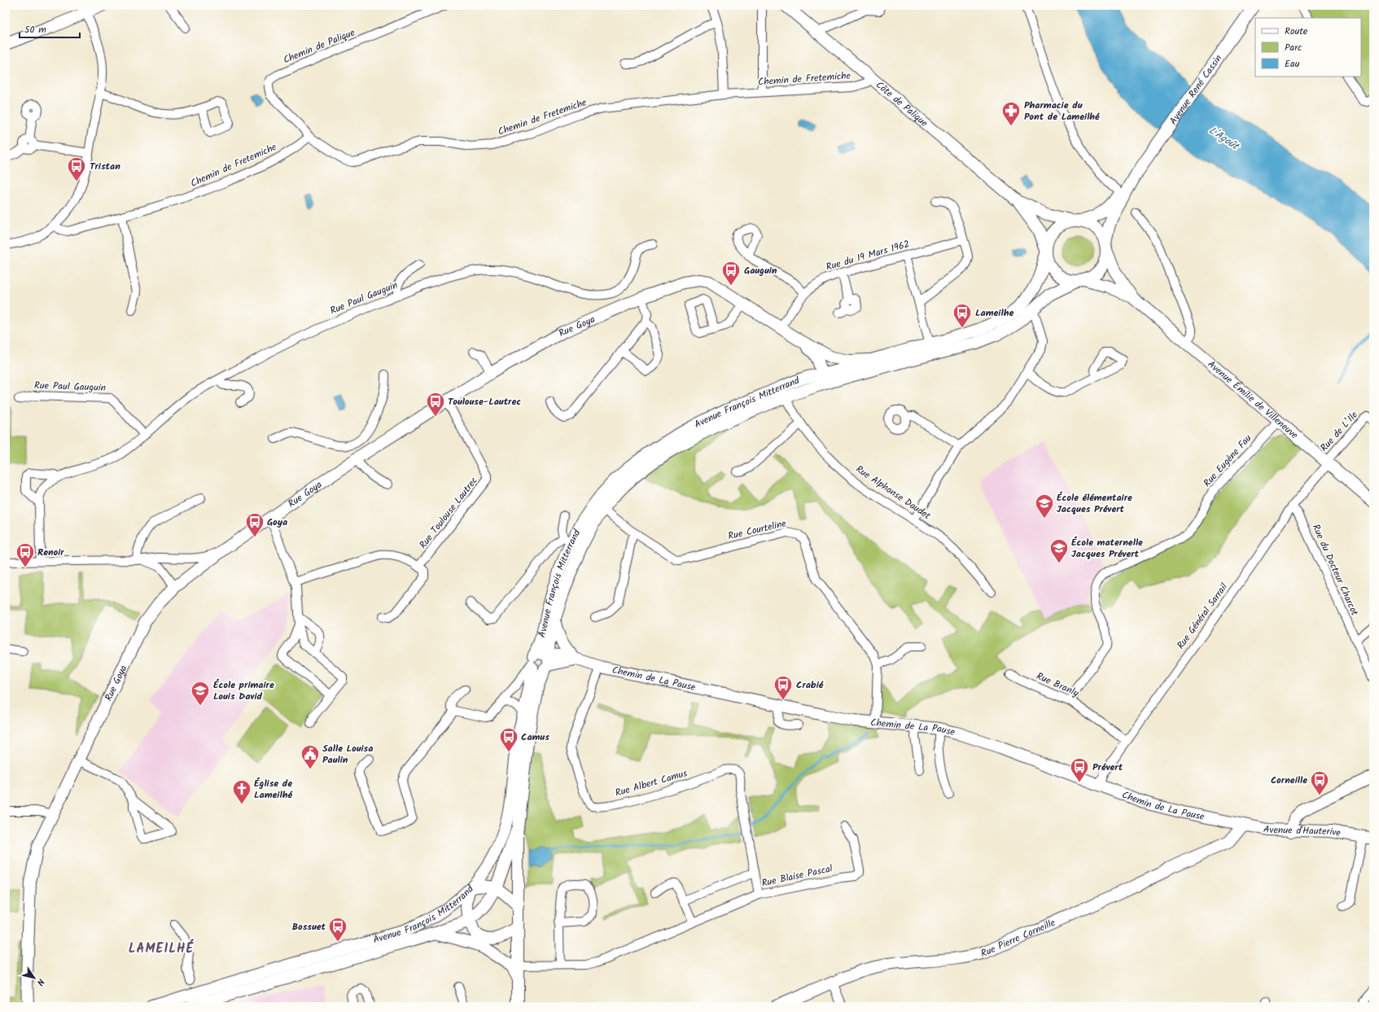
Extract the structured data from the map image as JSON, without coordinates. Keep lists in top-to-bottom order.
{
  "streets": {
    "street": [
      "Chemin de Palique",
      "Chemin de Fretemiche",
      "Avenue René Cassin",
      "Côte de Palique",
      "Rue du 19 Mars 1962",
      "Rue Paul Gauguin",
      "Rue Goya",
      "Avenue Émilie de Villeneuve",
      "Avenue François Mitterrand",
      "Rue de L’Ile",
      "Rue Eugène Fau",
      "Rue Alphonse Daudet",
      "Rue Toulouse Lautrec",
      "Rue Courteline",
      "Rue du Docteur Charcot",
      "Rue Général Sarrail",
      "Chemin de La Pause",
      "Rue Branly",
      "Rue Albert Camus",
      "Avenue d'Hauterive",
      "Rue Blaise Pascal",
      "Rue Pierre Corneille"
    ]
  },
  "crossings": [
    ["Chemin de Palique", "Chemin de Fretemiche"],
    ["Chemin de Fretemiche", "Côte de Palique"],
    ["Avenue René Cassin", "Côte de Palique"],
    ["Avenue René Cassin", "Avenue Émilie de Villeneuve"],
    ["Avenue René Cassin", "Avenue François Mitterrand"],
    ["Côte de Palique", "Avenue Émilie de Villeneuve"],
    ["Côte de Palique", "Avenue François Mitterrand"],
    ["Rue du 19 Mars 1962", "Rue Goya"],
    ["Rue Goya", "Avenue François Mitterrand"],
    ["Rue Goya", "Rue Toulouse Lautrec"],
    ["Avenue Émilie de Villeneuve", "Avenue François Mitterrand"],
    ["Avenue Émilie de Villeneuve", "Rue de L’Ile"],
    ["Avenue Émilie de Villeneuve", "Rue Eugène Fau"],
    ["Avenue Émilie de Villeneuve", "Rue Général Sarrail"],
    ["Avenue François Mitterrand", "Rue Alphonse Daudet"],
    ["Avenue François Mitterrand", "Rue Courteline"],
    ["Avenue François Mitterrand", "Chemin de La Pause"],
    ["Rue de L’Ile", "Rue Général Sarrail"],
    ["Rue Eugène Fau", "Rue Branly"],
    ["Rue Courteline", "Chemin de La Pause"],
    ["Rue du Docteur Charcot", "Rue Général Sarrail"],
    ["Rue Général Sarrail", "Chemin de La Pause"],
    ["Rue Général Sarrail", "Rue Branly"],
    ["Chemin de La Pause", "Rue Albert Camus"],
    ["Chemin de La Pause", "Avenue d'Hauterive"],
    ["Chemin de La Pause", "Rue Pierre Corneille"],
    ["Rue Albert Camus", "Rue Blaise Pascal"],
    ["Avenue d'Hauterive", "Rue Pierre Corneille"]
  ],
  "districts": ["LAMEILHÉ"],
  "water": ["L'Agoût"],
  "places": {
    "pharmacy": ["Pharmacie du Pont de Lameilhé"],
    "bus stop": [
      "Tristan",
      "Gauguin",
      "Lameilhe",
      "Toulouse-Lautrec",
      "Goya",
      "Renoir",
      "Crabié",
      "Camus",
      "Prévert",
      "Corneille",
      "Bossuet"
    ],
    "school or university": ["École élémentaire Jacques Prévert", "École maternelle Jacques Prévert", "École primaire Louis David"],
    "public building": ["Salle Louisa Paulin"],
    "church": ["Église de Lameilhé"]
  },
  "legend": ["Route", "Parc", "Eau"],
  "scale_bar": "50 m",
  "north": "bottom right"
}
